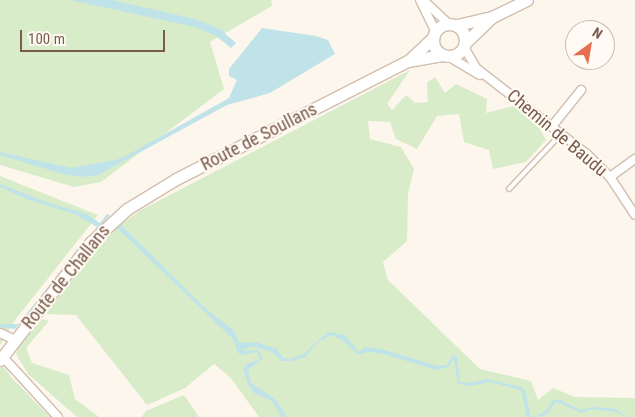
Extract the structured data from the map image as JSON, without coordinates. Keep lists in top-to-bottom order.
{
  "streets": {
    "main road": ["Route de Soullans", "Route de Challans"],
    "street": ["Chemin de Baudu"]
  },
  "crossings": [
    ["Chemin de Baudu", "Route de Soullans"],
    ["Route de Soullans", "Route de Challans"]
  ],
  "scale_bar": "100 m",
  "north": "top right"
}
